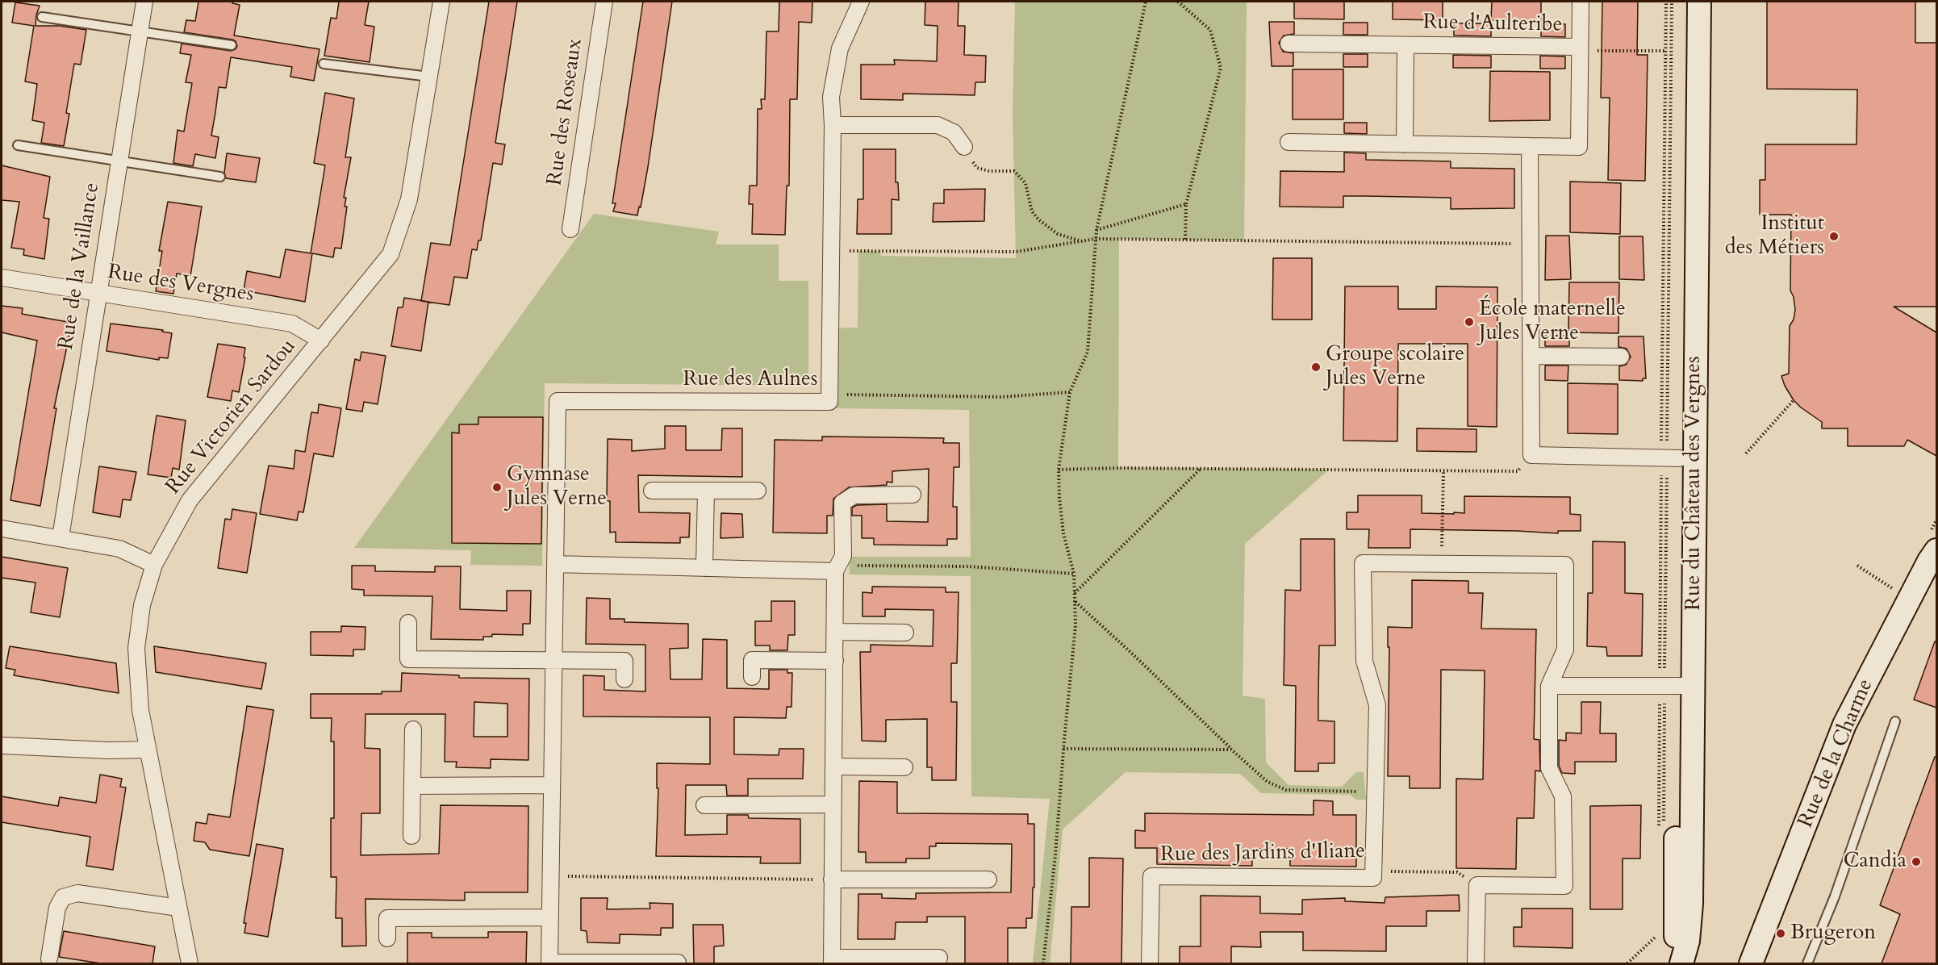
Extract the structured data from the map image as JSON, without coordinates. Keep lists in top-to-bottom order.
{
  "streets": {
    "main road": ["Rue du Château des Vergnes", "Rue de la Charme"],
    "street": [
      "Rue d'Aulteribe",
      "Rue des Roseaux",
      "Rue de la Vaillance",
      "Rue des Vergnes",
      "Rue des Aulnes",
      "Rue Victorien Sardou",
      "Rue des Jardins d'Iliane"
    ]
  },
  "crossings": [
    ["Rue de la Vaillance", "Rue des Vergnes"],
    ["Rue des Vergnes", "Rue Victorien Sardou"]
  ],
  "places": [
    "Institut des Métiers",
    "École maternelle Jules Verne",
    "Groupe scolaire Jules Verne",
    "Gymnase Jules Verne",
    "Candia",
    "Brugeron"
  ]
}
